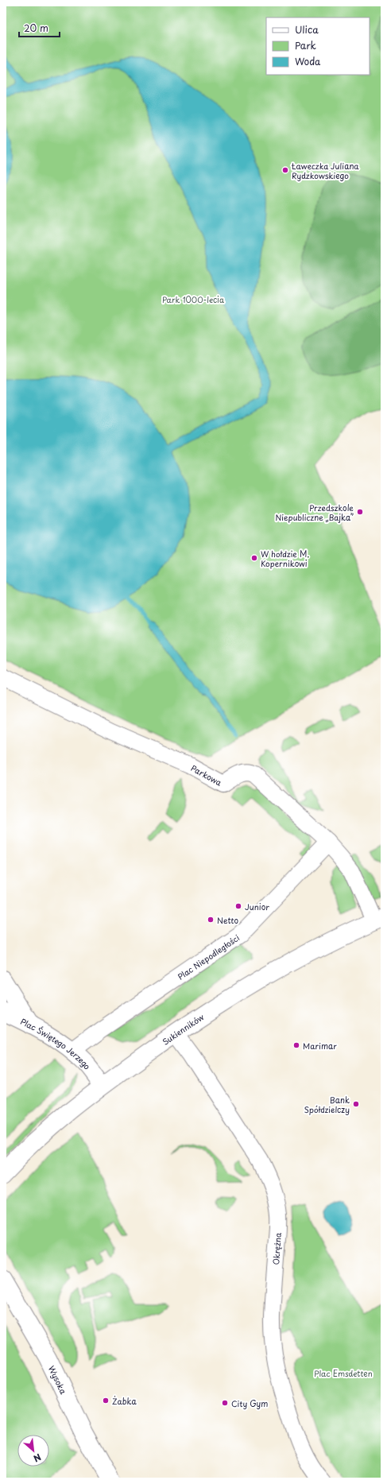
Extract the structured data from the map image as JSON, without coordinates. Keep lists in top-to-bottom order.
{
  "streets": {
    "main road": ["Sukienników", "Plac Świętego Jerzego", "Wysoka"],
    "street": ["Parkowa", "Plac Niepodległości", "Okrężna"]
  },
  "crossings": [
    ["Parkowa", "Plac Niepodległości"],
    ["Parkowa", "Sukienników"],
    ["Plac Niepodległości", "Plac Świętego Jerzego"],
    ["Sukienników", "Plac Świętego Jerzego"],
    ["Sukienników", "Okrężna"]
  ],
  "parks": ["Park 1000-lecia", "Plac Emsdetten"],
  "places": [
    "Ławeczka Juliana Rydzkowskiego",
    "Przedszkole Niepubliczne „Bajka”",
    "W hołdzie M. Kopernikowi",
    "Junior",
    "Netto",
    "Marimar",
    "Bank Spółdzielczy",
    "Żabka",
    "City Gym"
  ],
  "legend": ["Ulica", "Park", "Woda"],
  "scale_bar": "20 m",
  "north": "bottom right"
}
